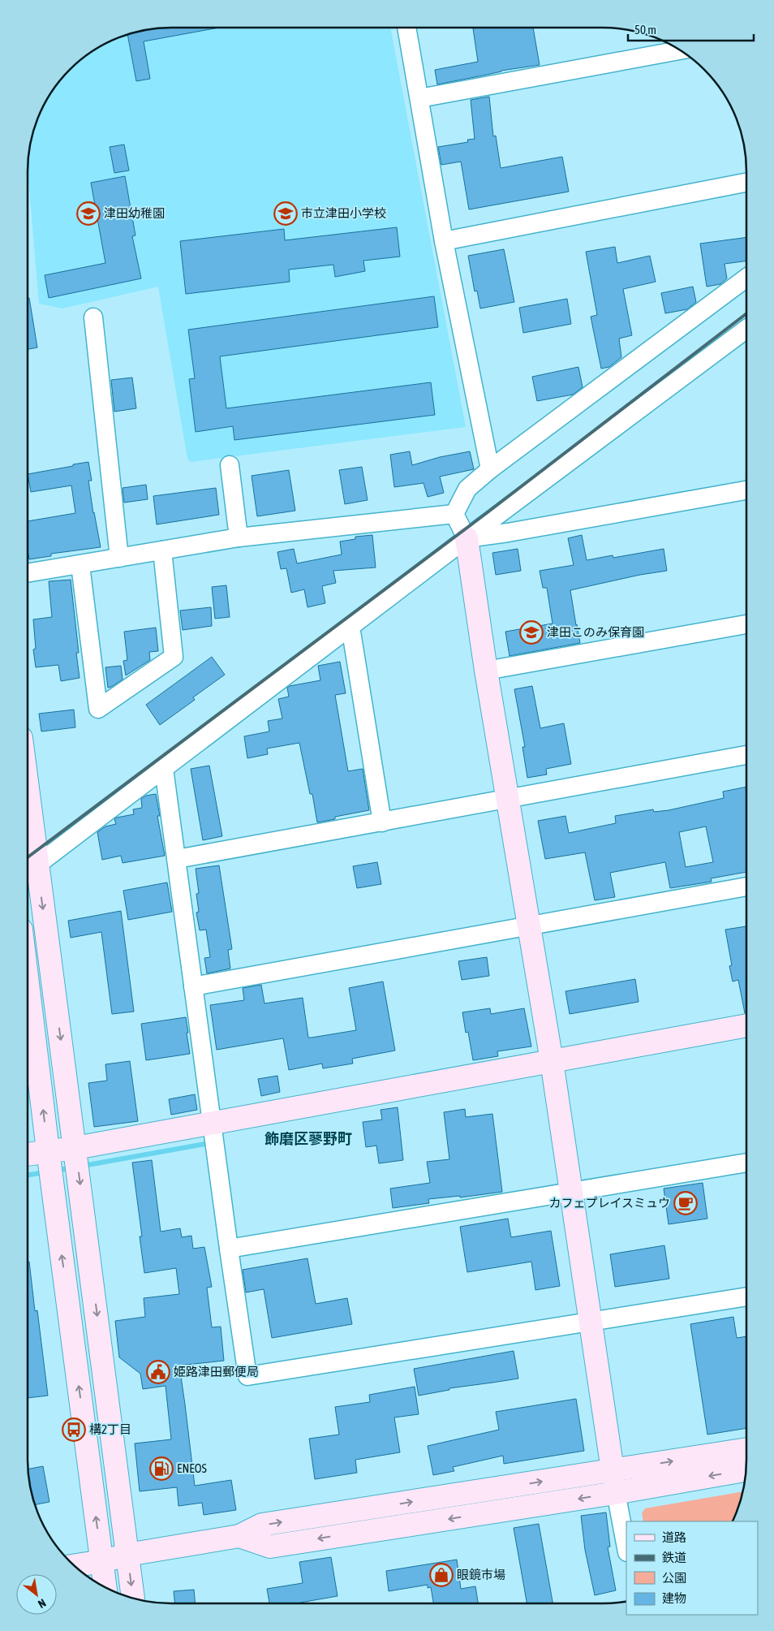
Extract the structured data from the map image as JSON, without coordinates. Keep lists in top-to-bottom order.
{
  "districts": ["飾磨区蓼野町"],
  "places": {
    "school or university": ["津田幼稚園", "市立津田小学校", "津田このみ保育園"],
    "cafe": ["カフェプレイスミュウ"],
    "public building": ["姫路津田郵便局"],
    "bus stop": ["構2丁目"],
    "fuel station": ["ENEOS"],
    "shop": ["眼鏡市場"]
  },
  "legend": [
    "道路",
    "鉄道",
    "公園",
    "建物"
  ],
  "scale_bar": "50 m",
  "north": "bottom right"
}
